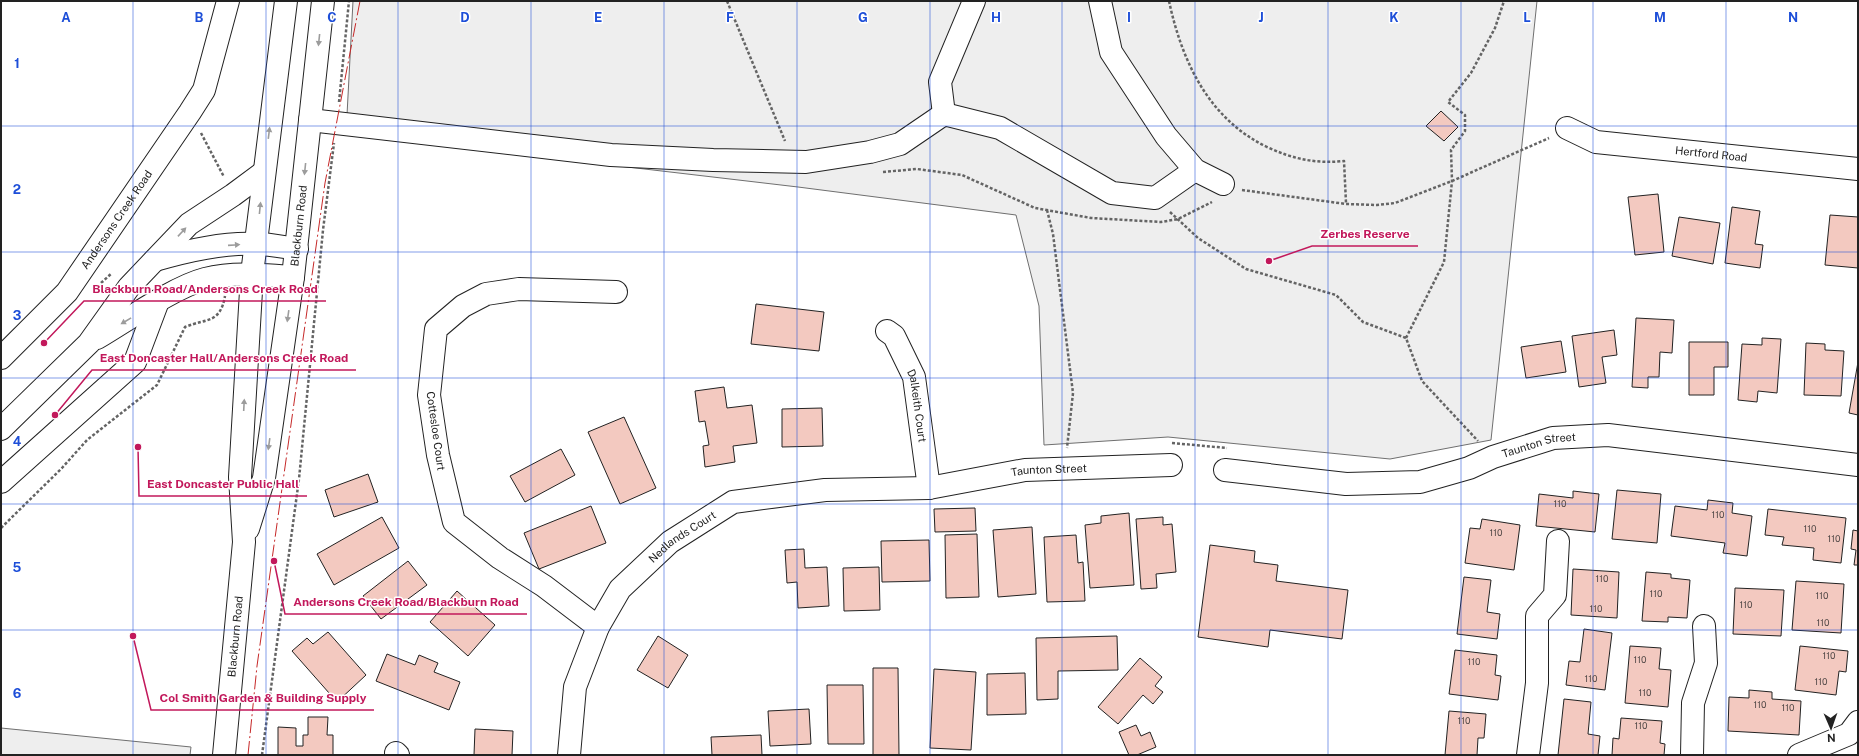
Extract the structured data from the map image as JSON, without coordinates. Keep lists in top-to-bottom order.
{
  "streets": {
    "street": [
      "Hertford Road",
      "Andersons Creek Road",
      "Blackburn Road",
      "Dalkeith Court",
      "Cottesloe Court",
      "Taunton Street",
      "Nedlands Court"
    ]
  },
  "crossings": [
    ["Dalkeith Court", "Taunton Street"],
    ["Dalkeith Court", "Nedlands Court"],
    ["Cottesloe Court", "Nedlands Court"],
    ["Taunton Street", "Nedlands Court"]
  ],
  "places": [
    "Zerbes Reserve",
    "Blackburn Road/Andersons Creek Road",
    "East Doncaster Hall/Andersons Creek Road",
    "East Doncaster Public Hall",
    "Andersons Creek Road/Blackburn Road",
    "Col Smith Garden & Building Supply"
  ],
  "house_numbers": [
    "110",
    "110",
    "110",
    "110",
    "110",
    "110",
    "110",
    "110",
    "110",
    "110",
    "110",
    "110",
    "110",
    "110",
    "110",
    "110",
    "110",
    "110",
    "110",
    "110",
    "110"
  ],
  "north": "bottom",
  "grid": {
    "columns": [
      "A",
      "B",
      "C",
      "D",
      "E",
      "F",
      "G",
      "H",
      "I",
      "J",
      "K",
      "L",
      "M",
      "N"
    ],
    "rows": [
      "1",
      "2",
      "3",
      "4",
      "5",
      "6"
    ]
  }
}
